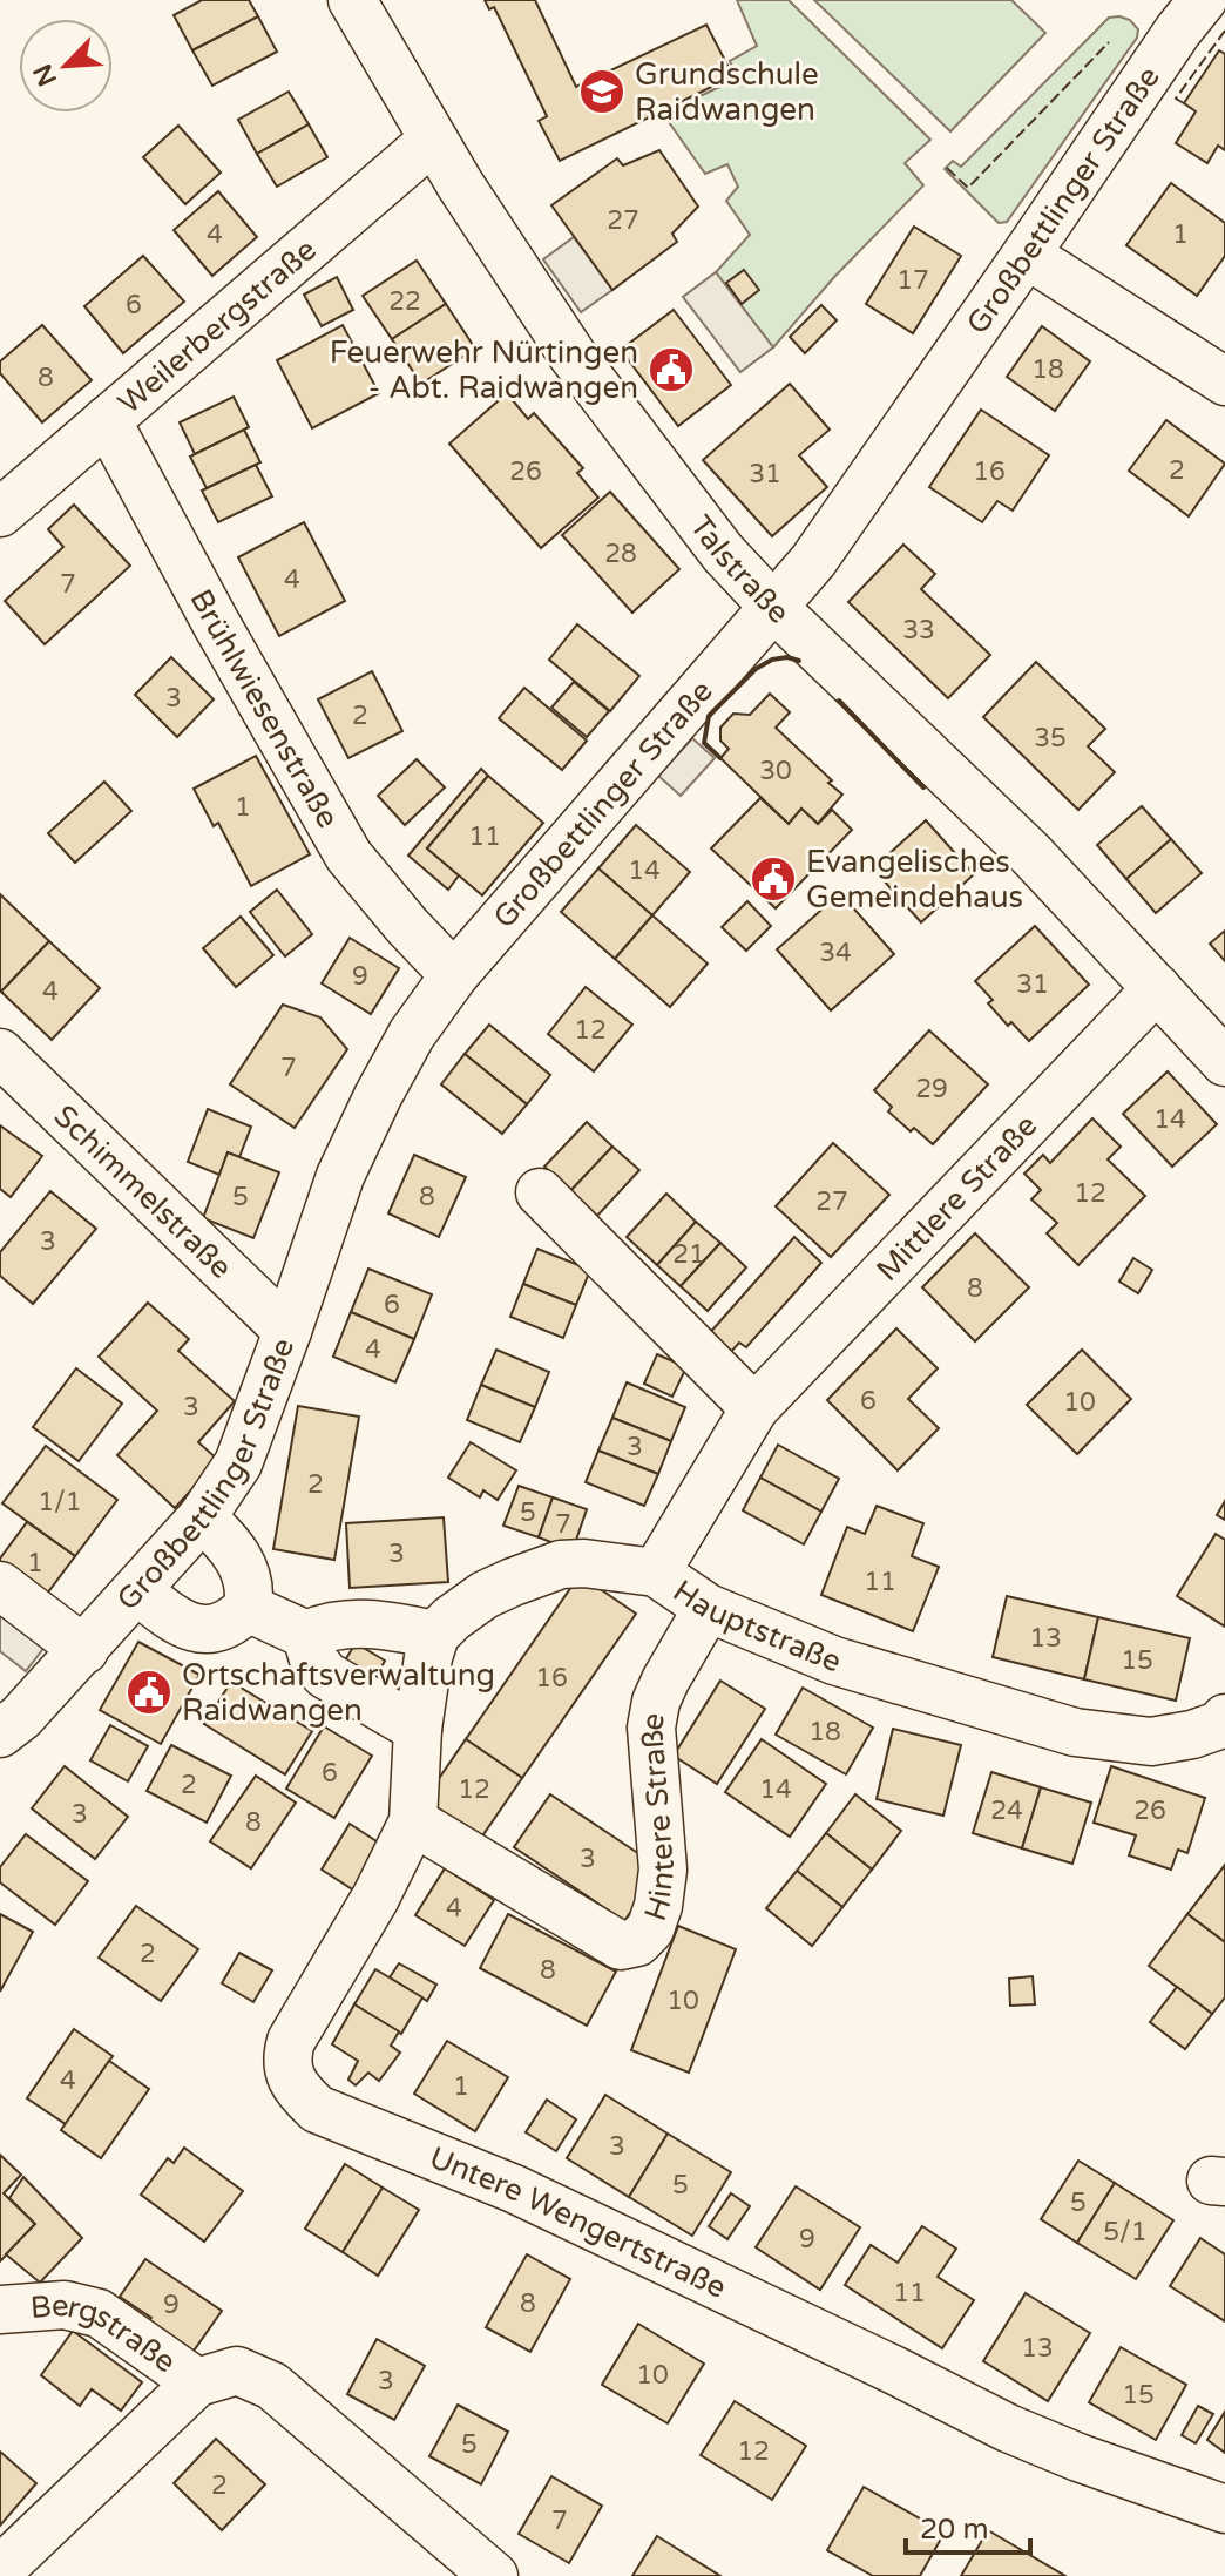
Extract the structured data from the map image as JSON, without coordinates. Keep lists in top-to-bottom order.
{
  "streets": {
    "street": [
      "Großbettlinger Straße",
      "Weilerbergstraße",
      "Talstraße",
      "Brühlwiesenstraße",
      "Schimmelstraße",
      "Mittlere Straße",
      "Hauptstraße",
      "Hintere Straße",
      "Untere Wengertstraße",
      "Bergstraße"
    ]
  },
  "crossings": [
    ["Großbettlinger Straße", "Talstraße"],
    ["Großbettlinger Straße", "Brühlwiesenstraße"],
    ["Großbettlinger Straße", "Schimmelstraße"],
    ["Weilerbergstraße", "Talstraße"],
    ["Weilerbergstraße", "Brühlwiesenstraße"],
    ["Talstraße", "Mittlere Straße"],
    ["Mittlere Straße", "Hauptstraße"],
    ["Hauptstraße", "Hintere Straße"],
    ["Hauptstraße", "Untere Wengertstraße"],
    ["Hintere Straße", "Untere Wengertstraße"]
  ],
  "places": {
    "school or university": ["Grundschule Raidwangen"],
    "public building": ["Feuerwehr Nürtingen - Abt. Raidwangen", "Evangelisches Gemeindehaus", "Ortschaftsverwaltung Raidwangen"]
  },
  "house_numbers": [
    "27",
    "4",
    "1",
    "17",
    "22",
    "6",
    "18",
    "8",
    "2",
    "26",
    "16",
    "31",
    "28",
    "4",
    "7",
    "33",
    "3",
    "2",
    "35",
    "30",
    "1",
    "11",
    "14",
    "34",
    "9",
    "31",
    "4",
    "12",
    "7",
    "29",
    "14",
    "12",
    "5",
    "8",
    "27",
    "3",
    "21",
    "8",
    "6",
    "4",
    "6",
    "10",
    "3",
    "3",
    "2",
    "1/1",
    "5",
    "7",
    "3",
    "1",
    "11",
    "13",
    "15",
    "16",
    "18",
    "6",
    "2",
    "12",
    "14",
    "24",
    "26",
    "3",
    "8",
    "3",
    "4",
    "2",
    "8",
    "10",
    "4",
    "1",
    "3",
    "5",
    "5",
    "5/1",
    "9",
    "11",
    "8",
    "9",
    "13",
    "10",
    "3",
    "15",
    "5",
    "12",
    "2",
    "7"
  ],
  "scale_bar": "20 m",
  "north": "bottom left"
}
